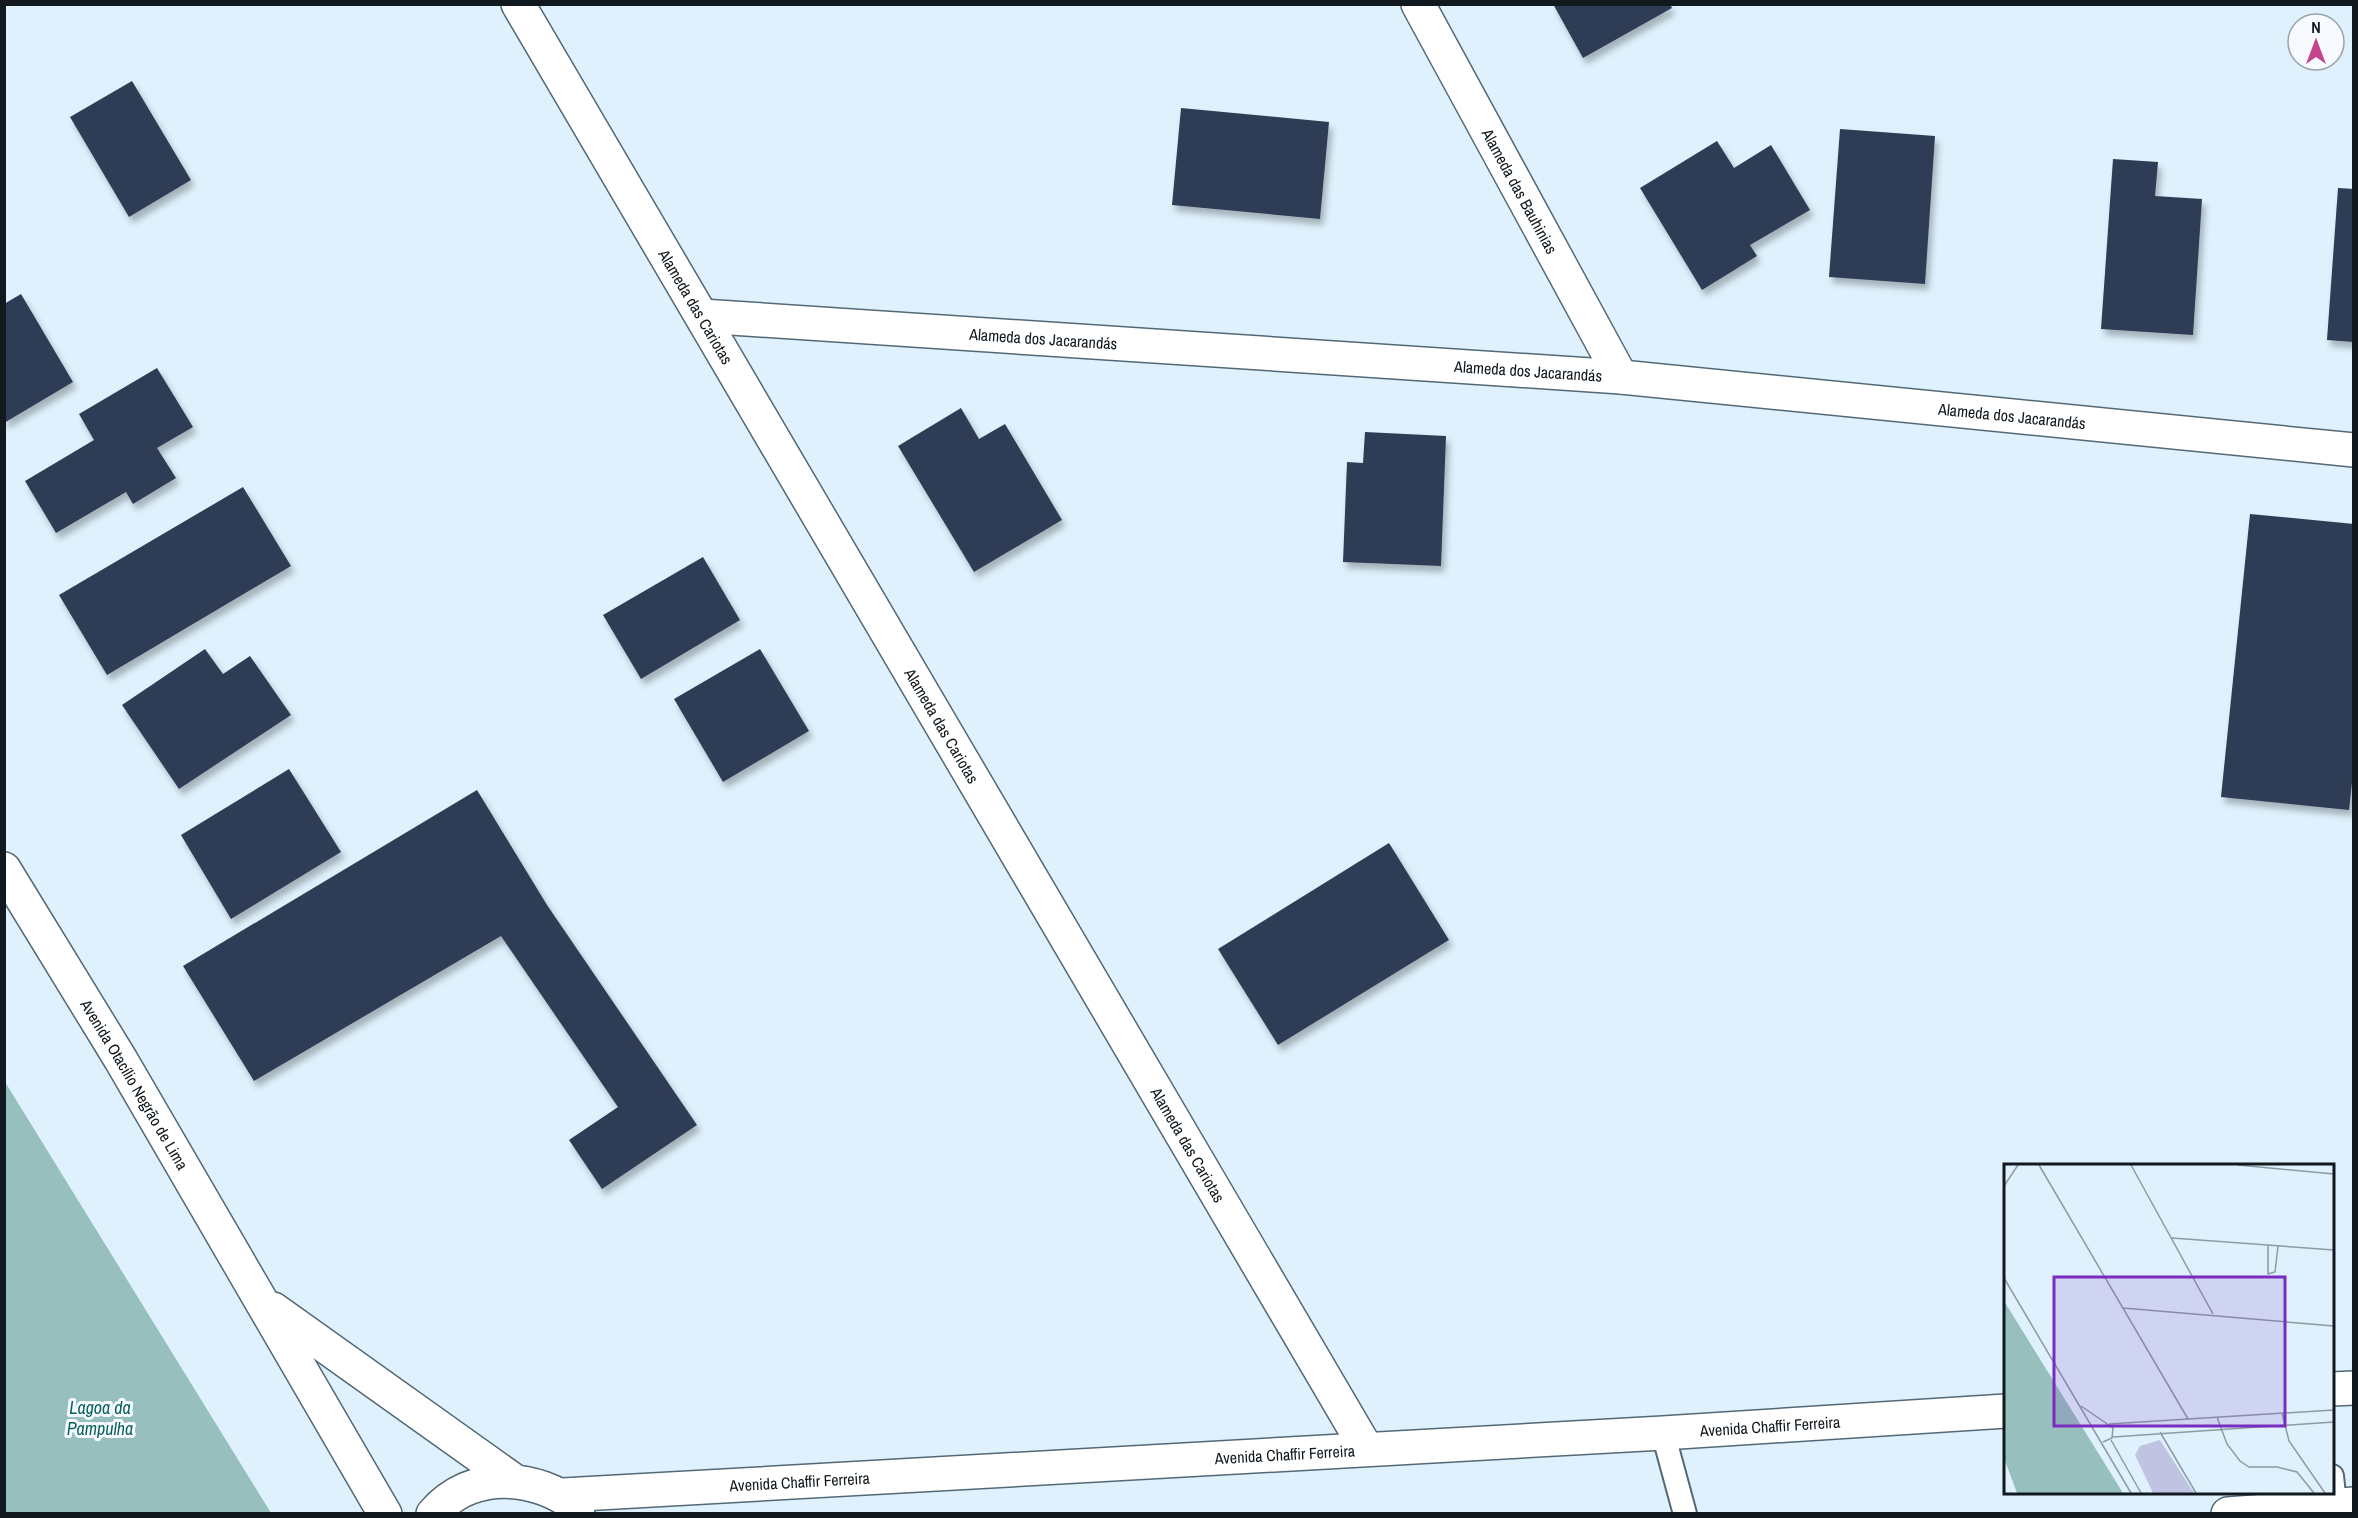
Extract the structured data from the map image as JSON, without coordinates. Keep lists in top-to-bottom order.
{
  "streets": {
    "street": [
      "Alameda das Bauhinias",
      "Alameda das Cariotas",
      "Alameda dos Jacarandás",
      "Avenida Otacílio Negrão de Lima",
      "Avenida Chaffir Ferreira"
    ]
  },
  "crossings": [
    ["Alameda das Bauhinias", "Alameda dos Jacarandás"],
    ["Alameda das Cariotas", "Alameda dos Jacarandás"],
    ["Alameda das Cariotas", "Avenida Chaffir Ferreira"]
  ],
  "water": ["Lagoa da Pampulha"],
  "north": "top"
}
